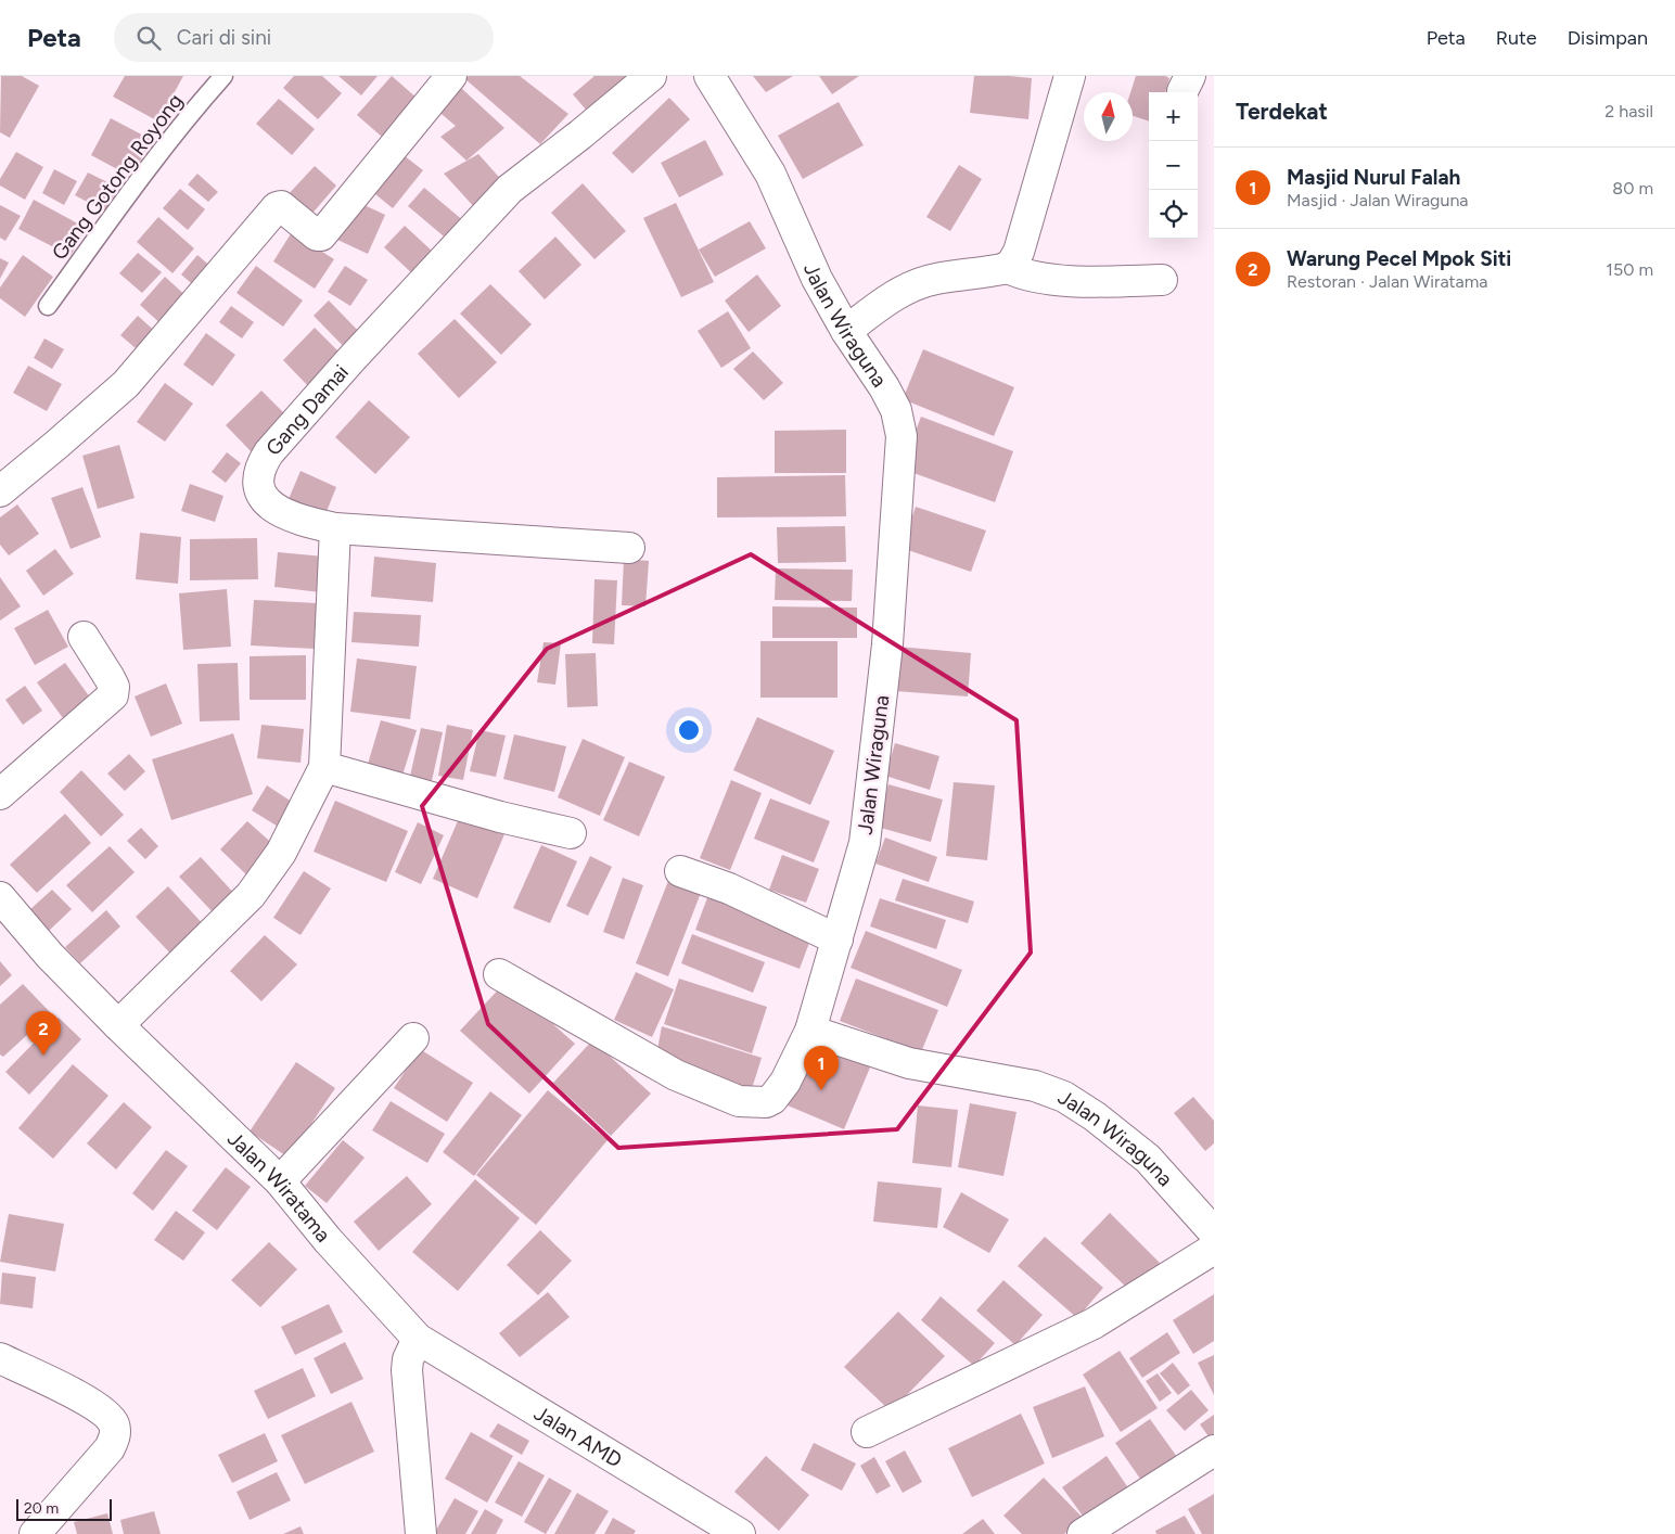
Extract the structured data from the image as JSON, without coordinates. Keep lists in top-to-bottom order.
{
  "streets": {
    "street": [
      "Jalan Wiraguna",
      "Gang Damai",
      "Jalan Wiratama",
      "Jalan AMD"
    ],
    "lane": ["Gang Gotong Royong"]
  },
  "crossings": [
    ["Jalan Wiratama", "Jalan AMD"]
  ],
  "scale_bar": "20 m",
  "north": "top",
  "page": {
    "header": "Peta",
    "search": "Cari di sini",
    "nav": ["Peta", "Rute", "Disimpan"],
    "heading": ["Terdekat", "2 hasil"],
    "map_buttons": ["+", "−"],
    "list": [
      {
        "mark": "1",
        "name": "Masjid Nurul Falah",
        "note": "Masjid · Jalan Wiraguna",
        "value": "80 m"
      },
      {
        "mark": "2",
        "name": "Warung Pecel Mpok Siti",
        "note": "Restoran · Jalan Wiratama",
        "value": "150 m"
      }
    ],
    "pins": ["2", "1"],
    "scale": "20 m"
  }
}
